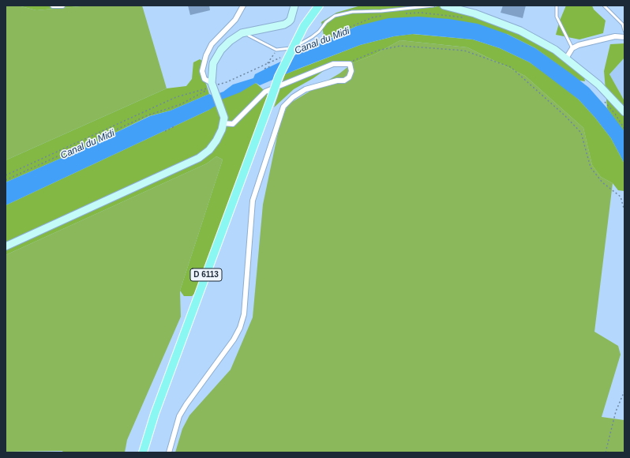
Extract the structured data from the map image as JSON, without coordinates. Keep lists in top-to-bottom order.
{
  "streets": {
    "main road": ["D 6113"]
  },
  "water": ["Canal du Midi"]
}
